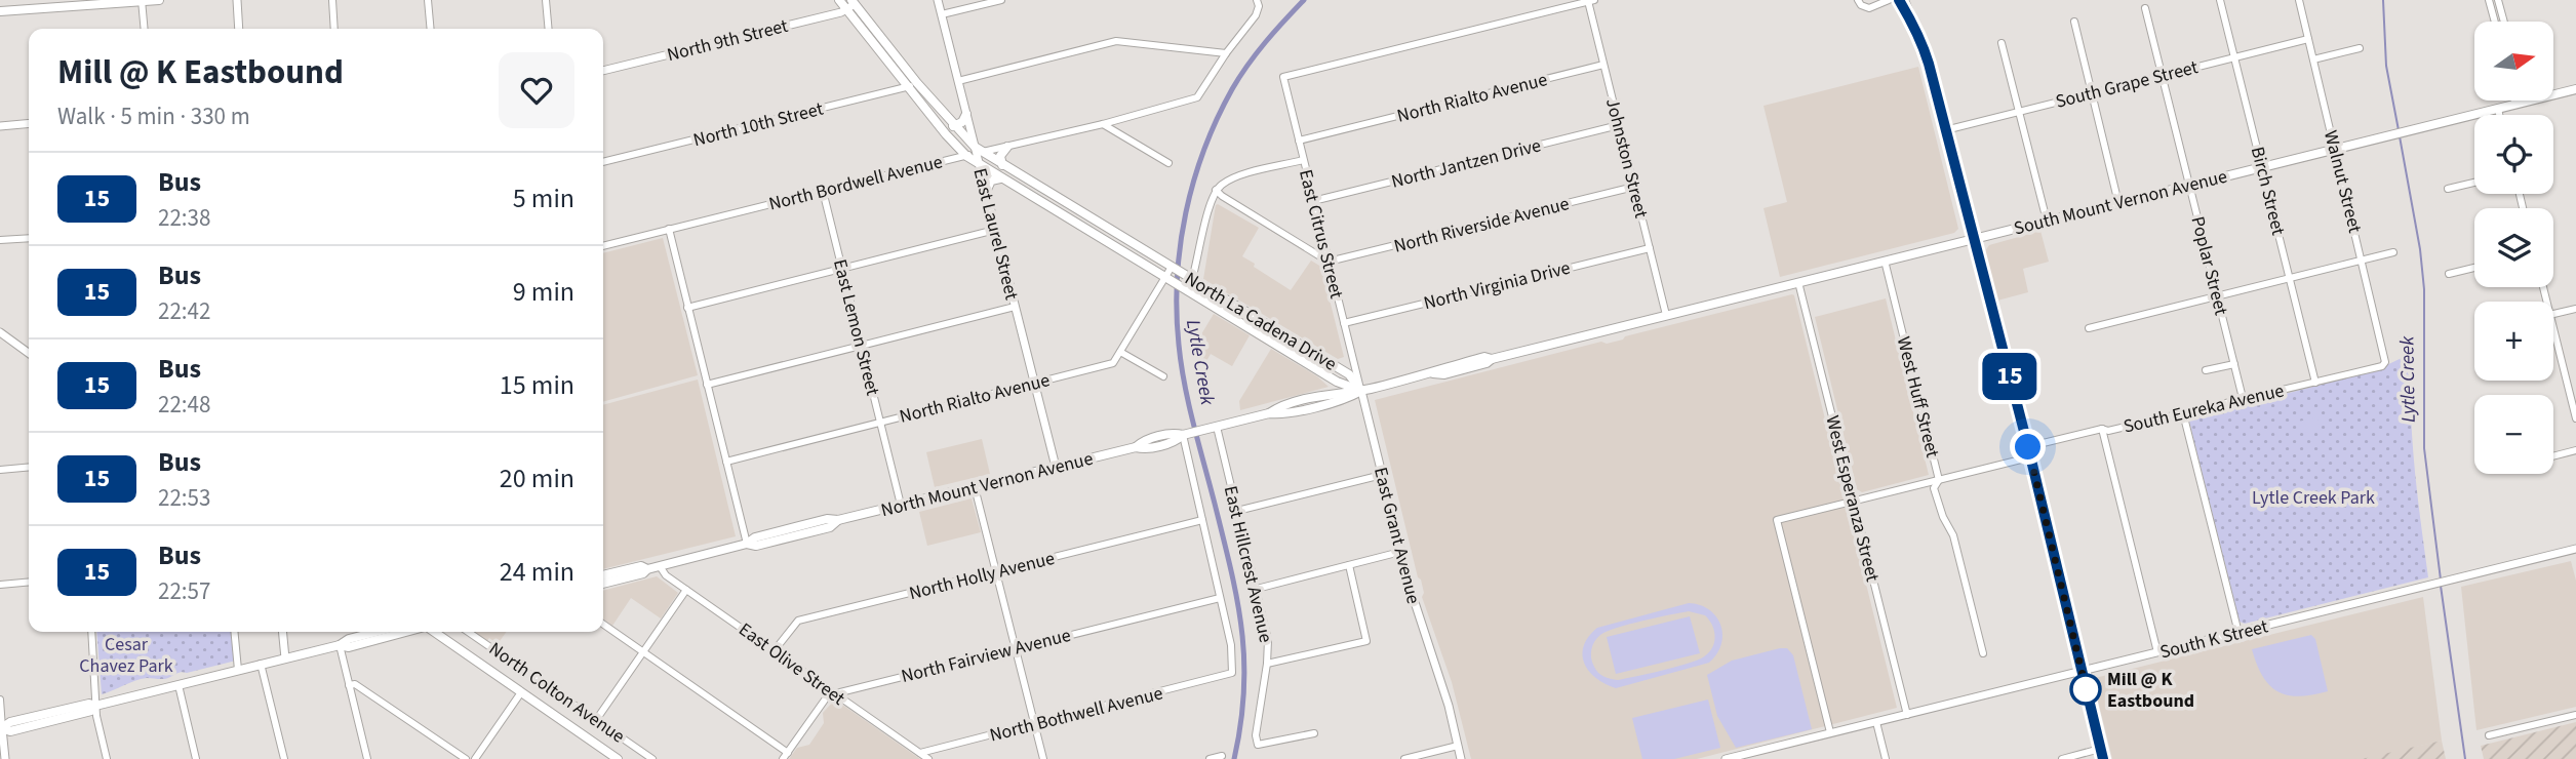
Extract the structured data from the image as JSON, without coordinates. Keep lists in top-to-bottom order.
{
  "streets": {
    "main road": [
      "South Mount Vernon Avenue",
      "North La Cadena Drive",
      "North Mount Vernon Avenue",
      "North Colton Avenue"
    ],
    "street": [
      "North 9th Street",
      "South Grape Street",
      "North Rialto Avenue",
      "North 10th Street",
      "Johnston Street",
      "North Jantzen Drive",
      "Walnut Street",
      "North Bordwell Avenue",
      "Birch Street",
      "North Riverside Avenue",
      "East Laurel Street",
      "East Citrus Street",
      "Poplar Street",
      "North Virginia Drive",
      "East Lemon Street",
      "West Huff Street",
      "South Eureka Avenue",
      "West Esperanza Street",
      "East Grant Avenue",
      "East Hillcrest Avenue",
      "North Holly Avenue",
      "South K Street",
      "North Fairview Avenue",
      "East Olive Street",
      "North Bothwell Avenue"
    ]
  },
  "crossings": [
    ["North 9th Street", "North La Cadena Drive"],
    ["South Grape Street", "Walnut Street"],
    ["South Grape Street", "Birch Street"],
    ["South Grape Street", "Poplar Street"],
    ["North Rialto Avenue", "Johnston Street"],
    ["North Rialto Avenue", "East Laurel Street"],
    ["North Rialto Avenue", "East Citrus Street"],
    ["North Rialto Avenue", "North La Cadena Drive"],
    ["North Rialto Avenue", "East Lemon Street"],
    ["North 10th Street", "North La Cadena Drive"],
    ["Johnston Street", "North Jantzen Drive"],
    ["Johnston Street", "South Mount Vernon Avenue"],
    ["Johnston Street", "North Riverside Avenue"],
    ["Johnston Street", "East Citrus Street"],
    ["Johnston Street", "North Virginia Drive"],
    ["Johnston Street", "North Mount Vernon Avenue"],
    ["North Jantzen Drive", "East Citrus Street"],
    ["Walnut Street", "South Mount Vernon Avenue"],
    ["Walnut Street", "South Eureka Avenue"],
    ["North Bordwell Avenue", "East Laurel Street"],
    ["North Bordwell Avenue", "North La Cadena Drive"],
    ["North Bordwell Avenue", "East Lemon Street"],
    ["Birch Street", "South Mount Vernon Avenue"],
    ["Birch Street", "South Eureka Avenue"],
    ["South Mount Vernon Avenue", "Poplar Street"],
    ["South Mount Vernon Avenue", "West Huff Street"],
    ["South Mount Vernon Avenue", "North Mount Vernon Avenue"],
    ["South Mount Vernon Avenue", "West Esperanza Street"],
    ["North Riverside Avenue", "East Citrus Street"],
    ["East Laurel Street", "North La Cadena Drive"],
    ["East Laurel Street", "North Mount Vernon Avenue"],
    ["East Citrus Street", "North Virginia Drive"],
    ["East Citrus Street", "North La Cadena Drive"],
    ["East Citrus Street", "North Mount Vernon Avenue"],
    ["East Citrus Street", "East Grant Avenue"],
    ["Poplar Street", "South Eureka Avenue"],
    ["North La Cadena Drive", "North Mount Vernon Avenue"],
    ["North La Cadena Drive", "East Grant Avenue"],
    ["East Lemon Street", "North Mount Vernon Avenue"],
    ["North Mount Vernon Avenue", "East Grant Avenue"],
    ["North Mount Vernon Avenue", "East Hillcrest Avenue"],
    ["North Mount Vernon Avenue", "East Olive Street"],
    ["West Esperanza Street", "South K Street"],
    ["East Hillcrest Avenue", "North Holly Avenue"],
    ["East Hillcrest Avenue", "North Fairview Avenue"],
    ["East Hillcrest Avenue", "North Bothwell Avenue"],
    ["North Holly Avenue", "East Olive Street"],
    ["North Fairview Avenue", "East Olive Street"],
    ["East Olive Street", "North Bothwell Avenue"]
  ],
  "water": ["Lytle Creek"],
  "parks": ["Lytle Creek Park", "Cesar Chavez Park"],
  "places": ["Mill @ K Eastbound"],
  "lines": ["bus line 15"],
  "north": "right",
  "page": {
    "on_map": "15",
    "map_buttons": ["+", "−"],
    "heading": ["Mill @ K Eastbound", "Walk · 5 min · 330 m"],
    "list": [
      {
        "mark": "15",
        "name": "Bus",
        "note": "22:38",
        "value": "5 min"
      },
      {
        "mark": "15",
        "name": "Bus",
        "note": "22:42",
        "value": "9 min"
      },
      {
        "mark": "15",
        "name": "Bus",
        "note": "22:48",
        "value": "15 min"
      },
      {
        "mark": "15",
        "name": "Bus",
        "note": "22:53",
        "value": "20 min"
      },
      {
        "mark": "15",
        "name": "Bus",
        "note": "22:57",
        "value": "24 min"
      }
    ]
  }
}
